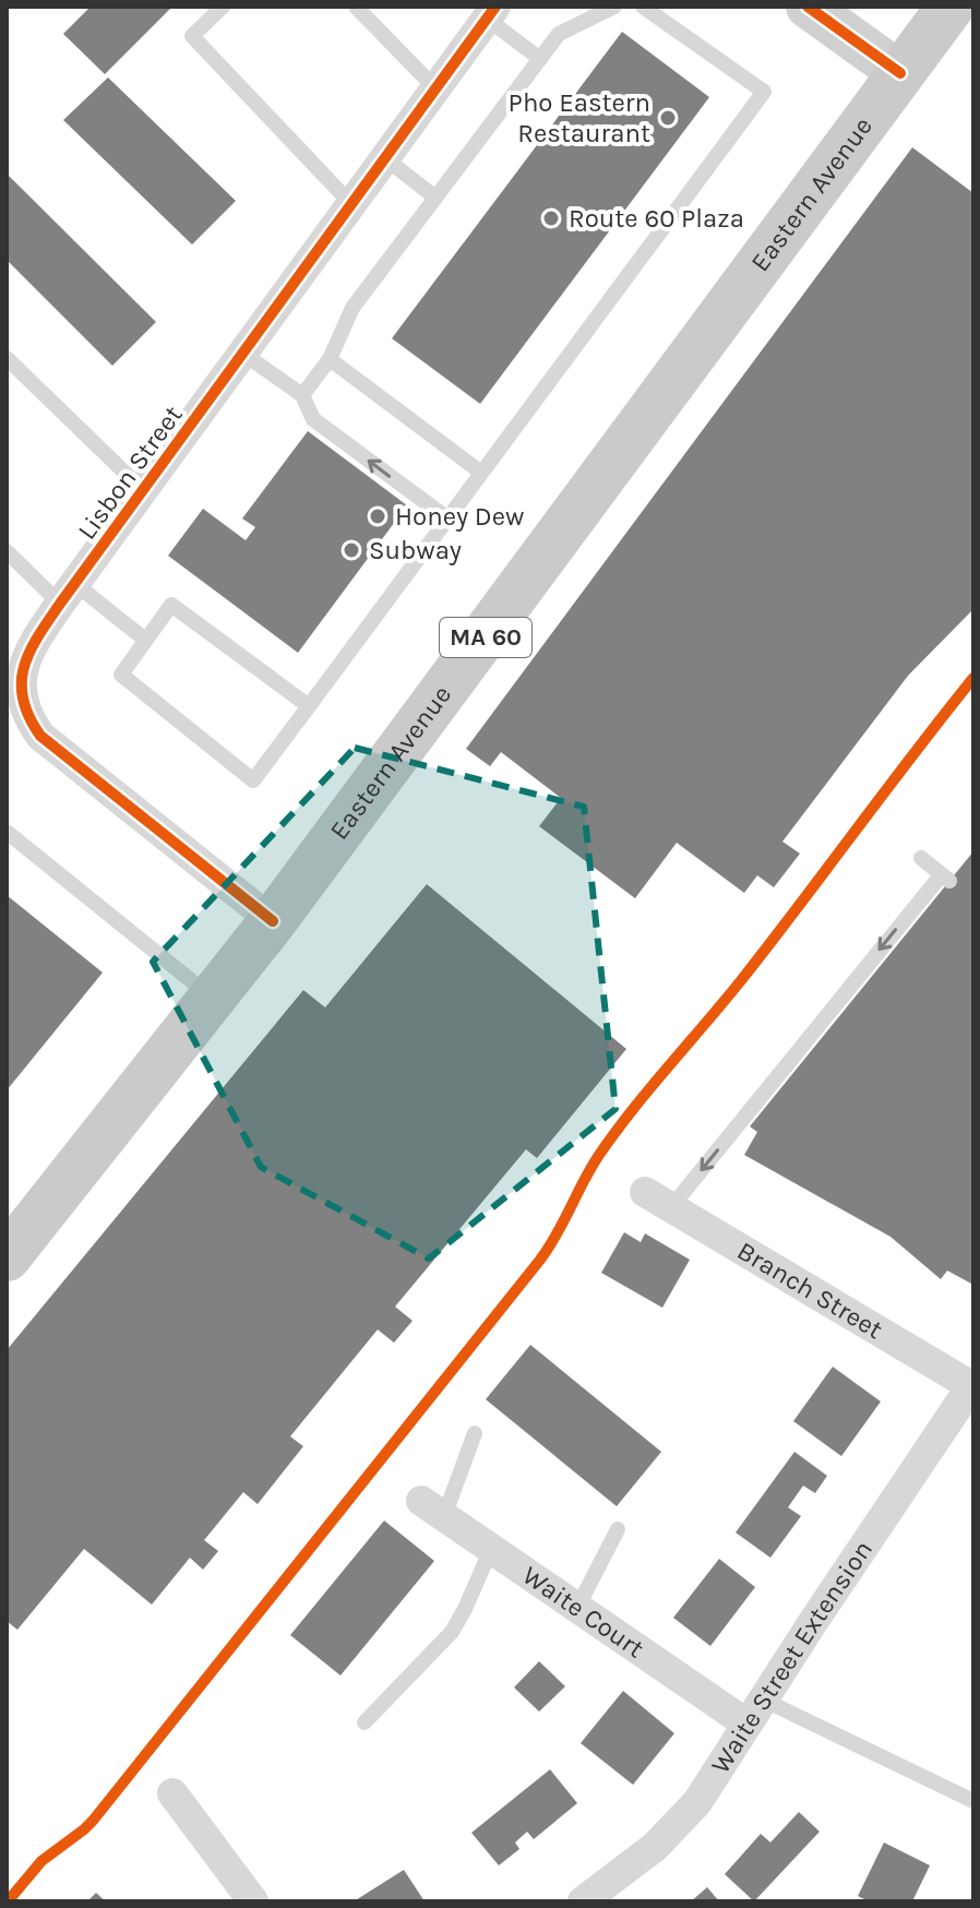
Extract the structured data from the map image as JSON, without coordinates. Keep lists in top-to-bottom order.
{
  "streets": {
    "main road": ["Eastern Avenue", "MA 60"],
    "street": [
      "Lisbon Street",
      "Branch Street",
      "Waite Court",
      "Waite Street Extension"
    ]
  },
  "crossings": [
    ["Eastern Avenue", "Lisbon Street"],
    ["Branch Street", "Waite Street Extension"],
    ["Waite Court", "Waite Street Extension"]
  ],
  "places": [
    "Pho Eastern Restaurant",
    "Route 60 Plaza",
    "Honey Dew",
    "Subway"
  ]
}
